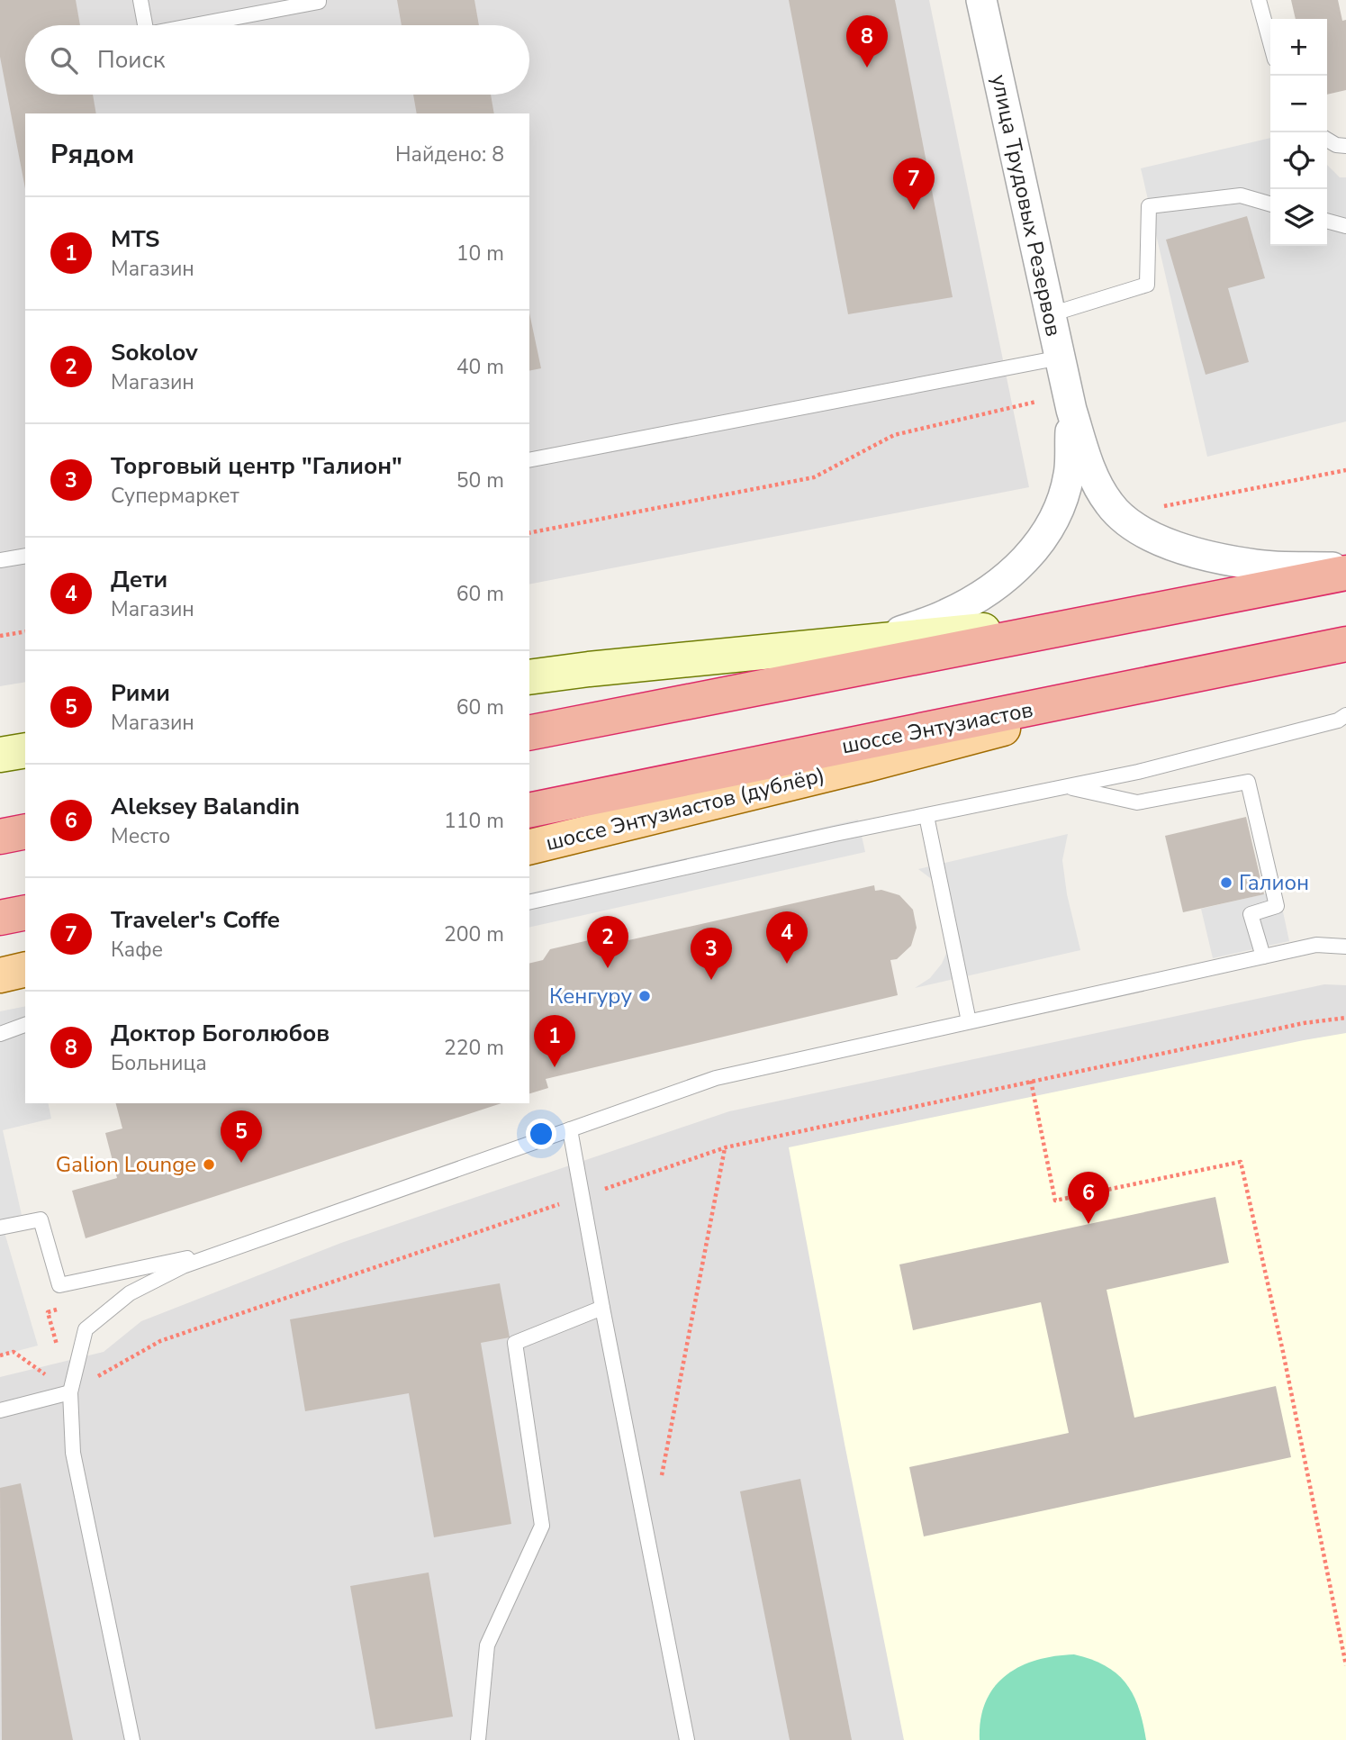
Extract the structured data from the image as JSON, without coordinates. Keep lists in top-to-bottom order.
{
  "streets": {
    "highway": ["шоссе Энтузиастов"],
    "main road": ["шоссе Энтузиастов (дублёр)"],
    "street": ["улица Трудовых Резервов"]
  },
  "crossings": [
    ["шоссе Энтузиастов", "шоссе Энтузиастов (дублёр)"]
  ],
  "places": ["Галион", "Кенгуру", "Galion Lounge"],
  "page": {
    "pins": [
      "8",
      "7",
      "4",
      "2",
      "3",
      "1",
      "5",
      "6"
    ],
    "map_buttons": ["+", "−"],
    "search": "Поиск",
    "heading": ["Рядом", "Найдено: 8"],
    "list": [
      {
        "mark": "1",
        "name": "MTS",
        "note": "Магазин",
        "value": "10 m"
      },
      {
        "mark": "2",
        "name": "Sokolov",
        "note": "Магазин",
        "value": "40 m"
      },
      {
        "mark": "3",
        "name": "Торговый центр \"Галион\"",
        "note": "Супермаркет",
        "value": "50 m"
      },
      {
        "mark": "4",
        "name": "Дети",
        "note": "Магазин",
        "value": "60 m"
      },
      {
        "mark": "5",
        "name": "Рими",
        "note": "Магазин",
        "value": "60 m"
      },
      {
        "mark": "6",
        "name": "Aleksey Balandin",
        "note": "Место",
        "value": "110 m"
      },
      {
        "mark": "7",
        "name": "Traveler's Coffe",
        "note": "Кафе",
        "value": "200 m"
      },
      {
        "mark": "8",
        "name": "Доктор Боголюбов",
        "note": "Больница",
        "value": "220 m"
      }
    ]
  }
}
